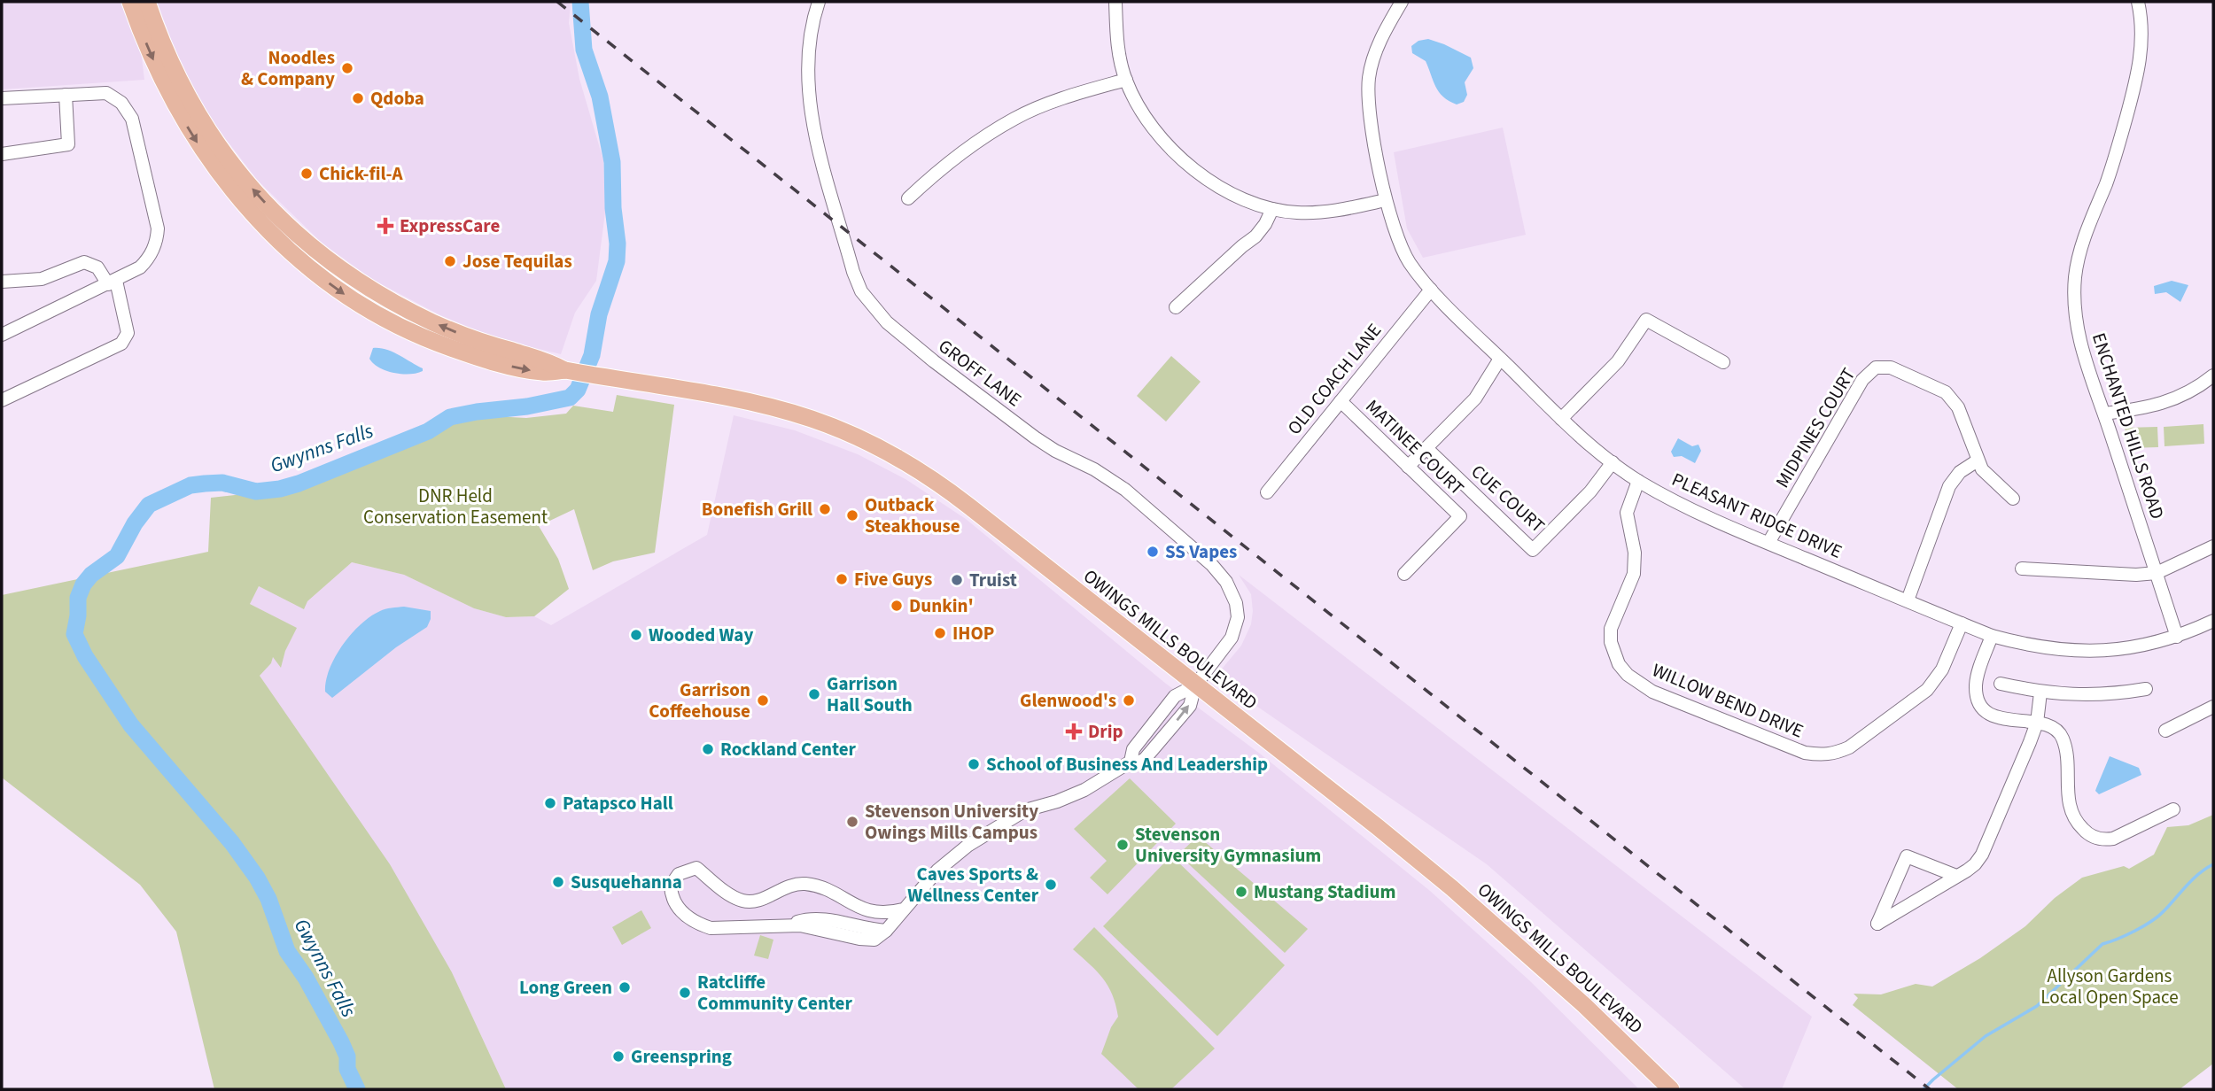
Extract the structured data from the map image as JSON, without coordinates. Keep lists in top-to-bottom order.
{
  "streets": {
    "main road": ["OWINGS MILLS BOULEVARD"],
    "street": [
      "GROFF LANE",
      "OLD COACH LANE",
      "ENCHANTED HILLS ROAD",
      "MIDPINES COURT",
      "MATINEE COURT",
      "CUE COURT",
      "PLEASANT RIDGE DRIVE",
      "WILLOW BEND DRIVE"
    ]
  },
  "crossings": [
    ["GROFF LANE", "OWINGS MILLS BOULEVARD"],
    ["OLD COACH LANE", "MATINEE COURT"],
    ["OLD COACH LANE", "PLEASANT RIDGE DRIVE"],
    ["ENCHANTED HILLS ROAD", "PLEASANT RIDGE DRIVE"],
    ["MIDPINES COURT", "PLEASANT RIDGE DRIVE"],
    ["CUE COURT", "PLEASANT RIDGE DRIVE"],
    ["PLEASANT RIDGE DRIVE", "WILLOW BEND DRIVE"]
  ],
  "water": ["Gwynns Falls"],
  "parks": ["DNR Held Conservation Easement", "Allyson Gardens Local Open Space"],
  "places": {
    "other": [
      "Noodles & Company",
      "Qdoba",
      "Chick-fil-A",
      "Jose Tequilas",
      "Bonefish Grill",
      "Outback Steakhouse",
      "SS Vapes",
      "Five Guys",
      "Truist",
      "Dunkin'",
      "IHOP",
      "Wooded Way",
      "Garrison Hall South",
      "Garrison Coffeehouse",
      "Glenwood's",
      "Rockland Center",
      "School of Business And Leadership",
      "Patapsco Hall",
      "Stevenson University Owings Mills Campus",
      "Stevenson University Gymnasium",
      "Susquehanna",
      "Caves Sports & Wellness Center",
      "Mustang Stadium",
      "Long Green",
      "Ratcliffe Community Center",
      "Greenspring"
    ],
    "health": ["ExpressCare", "Drip"]
  }
}
